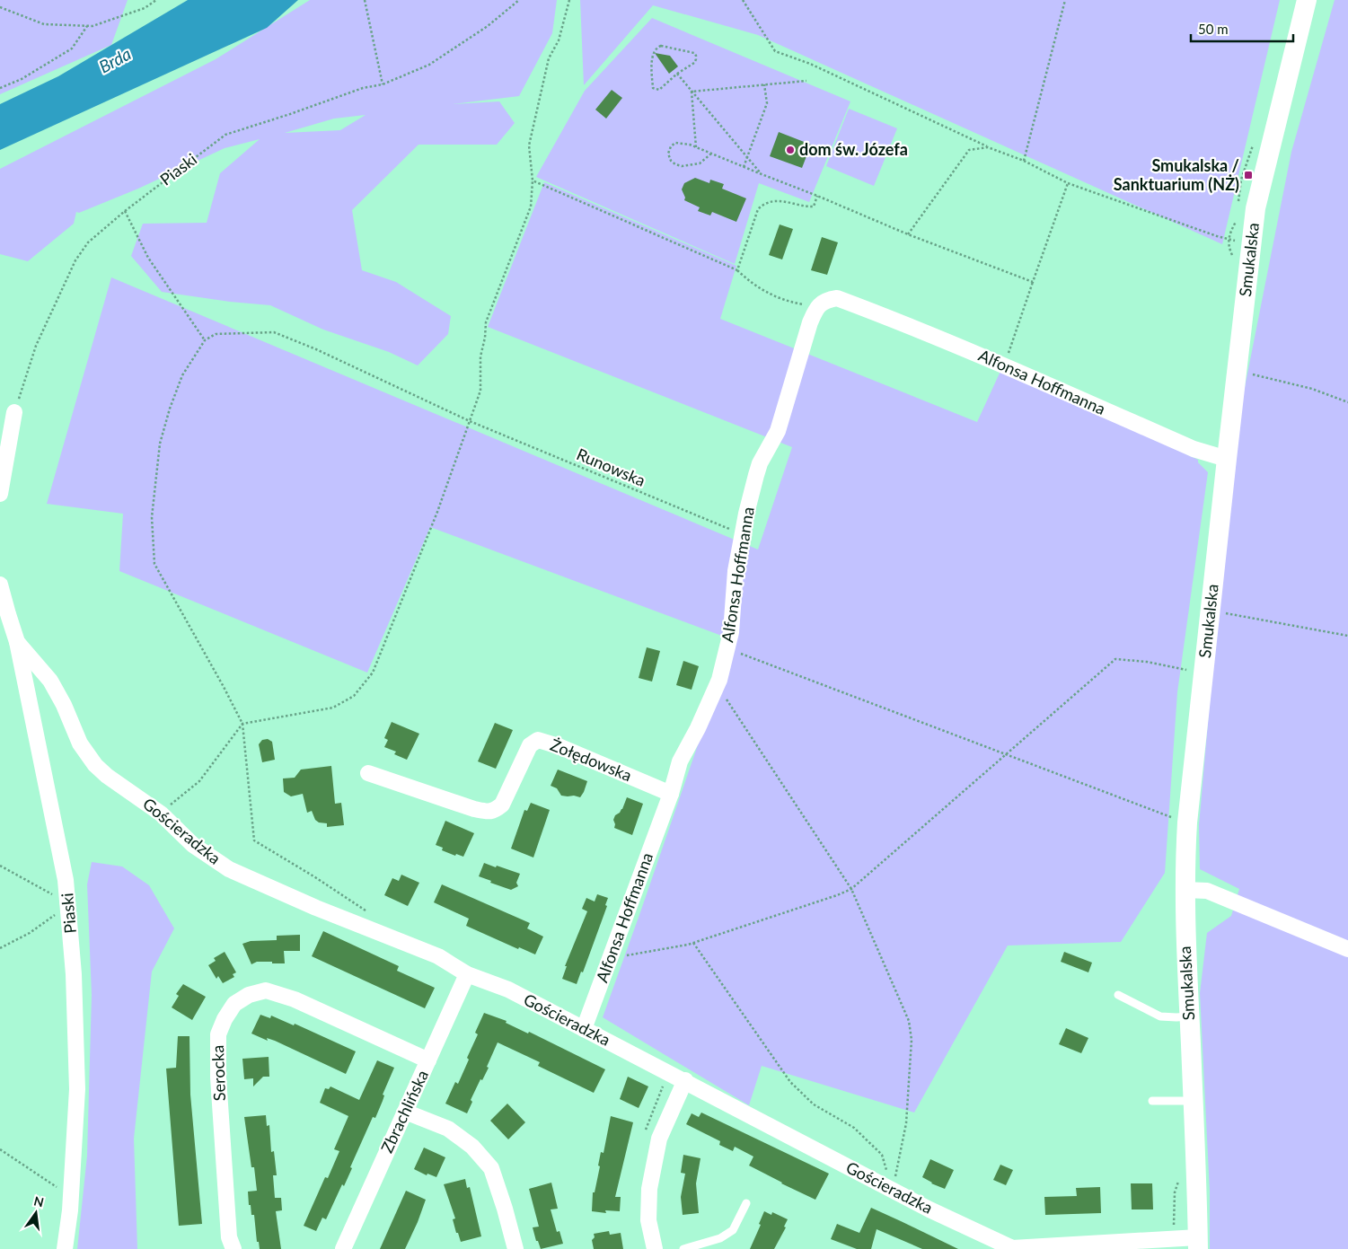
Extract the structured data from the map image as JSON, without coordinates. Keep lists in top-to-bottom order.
{
  "streets": {
    "street": [
      "Piaski",
      "Smukalska",
      "Alfonsa Hoffmanna",
      "Żołędowska",
      "Gościeradzka",
      "Serocka",
      "Zbrachlińska"
    ],
    "path": ["Runowska"]
  },
  "crossings": [
    ["Piaski", "Gościeradzka"],
    ["Smukalska", "Alfonsa Hoffmanna"],
    ["Smukalska", "Gościeradzka"],
    ["Alfonsa Hoffmanna", "Runowska"],
    ["Alfonsa Hoffmanna", "Żołędowska"],
    ["Alfonsa Hoffmanna", "Gościeradzka"],
    ["Gościeradzka", "Zbrachlińska"],
    ["Serocka", "Zbrachlińska"]
  ],
  "water": ["Brda"],
  "places": {
    "other": ["dom św. Józefa"],
    "transit": ["Smukalska / Sanktuarium (NŻ)"]
  },
  "scale_bar": "50 m",
  "north": "top"
}
